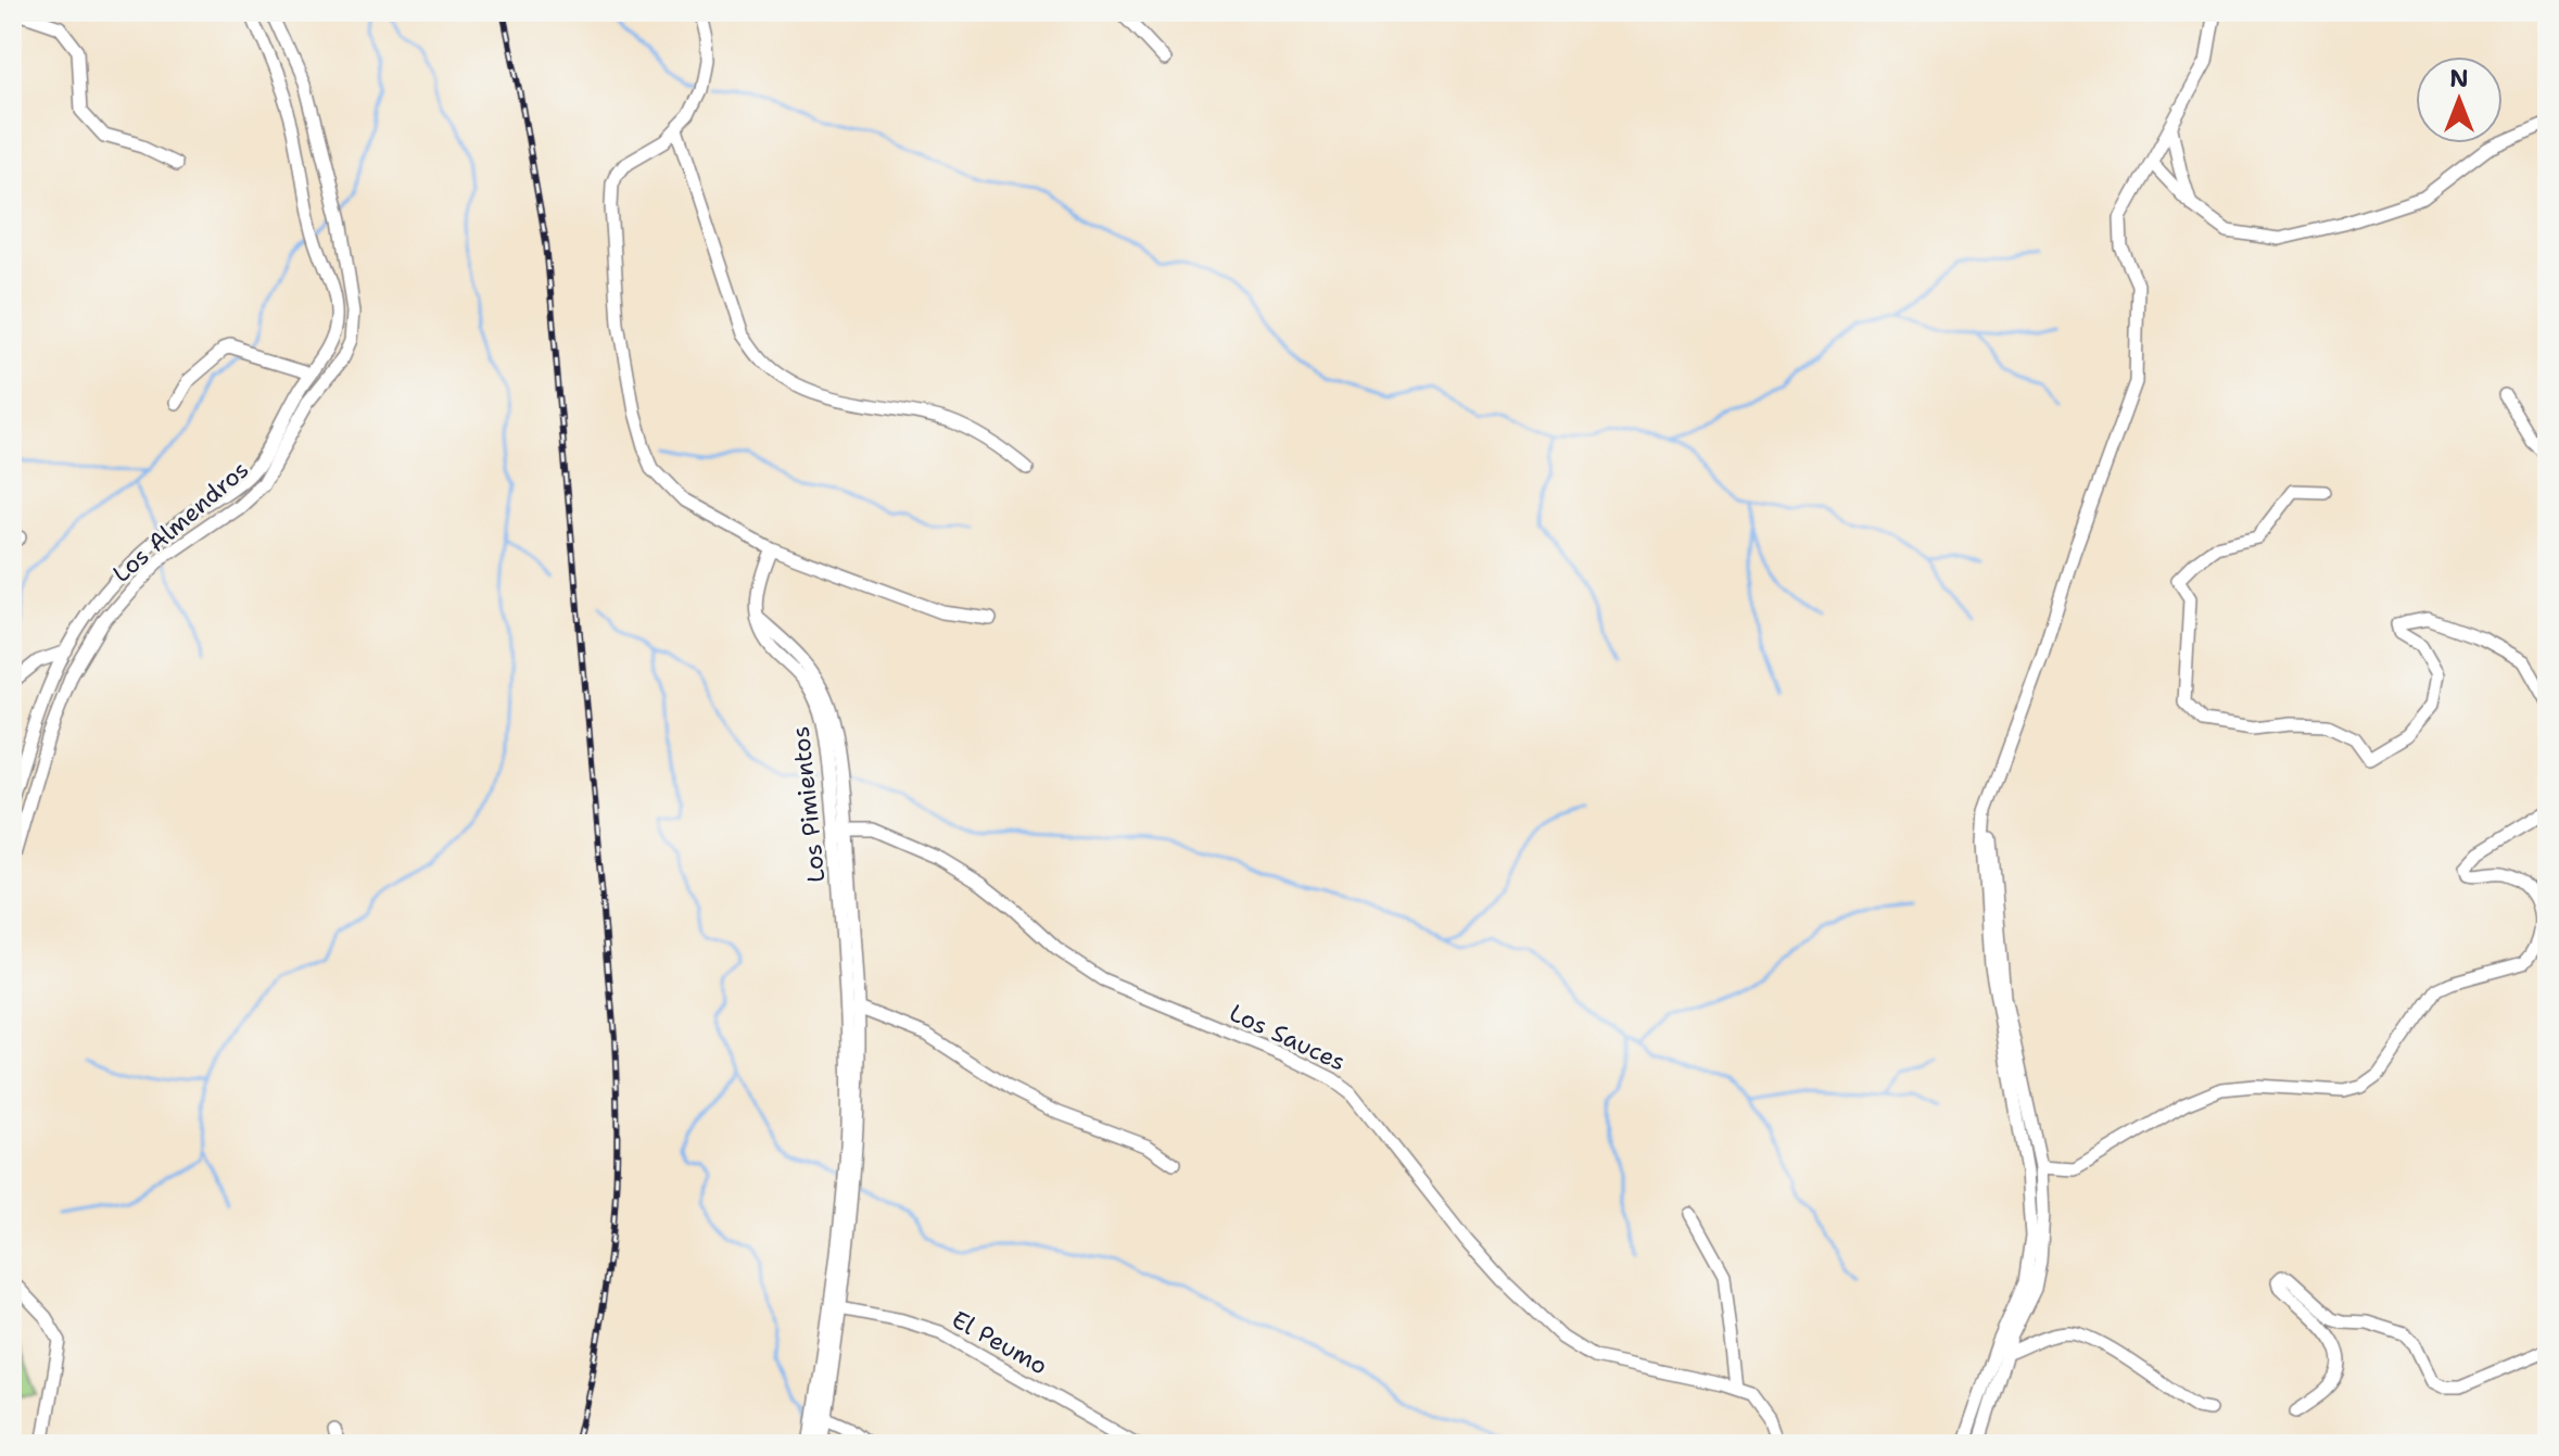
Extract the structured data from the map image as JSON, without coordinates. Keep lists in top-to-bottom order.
{
  "streets": {
    "street": [
      "Los Almendros",
      "Los Pimientos",
      "Los Sauces",
      "El Peumo"
    ]
  },
  "crossings": [
    ["Los Pimientos", "Los Sauces"],
    ["Los Pimientos", "El Peumo"]
  ],
  "north": "top"
}
